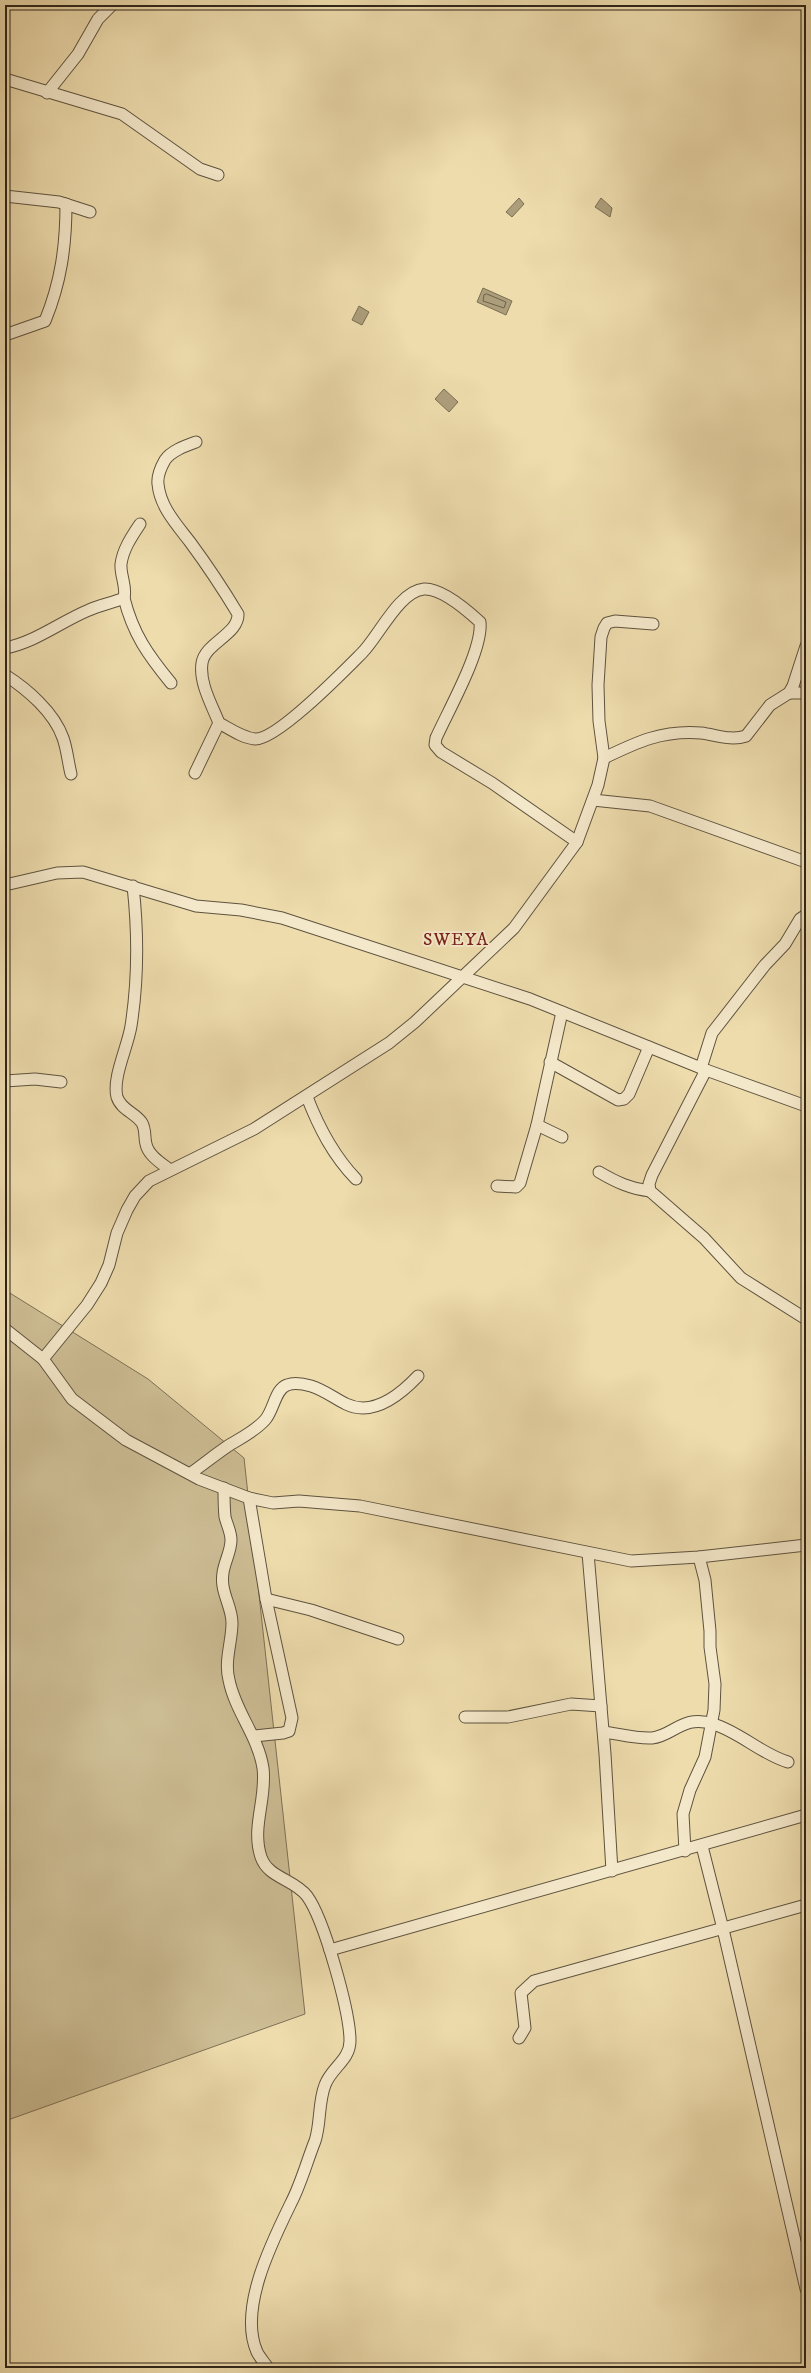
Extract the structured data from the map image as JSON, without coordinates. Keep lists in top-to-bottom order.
{
  "districts": ["SWEYA"]
}
